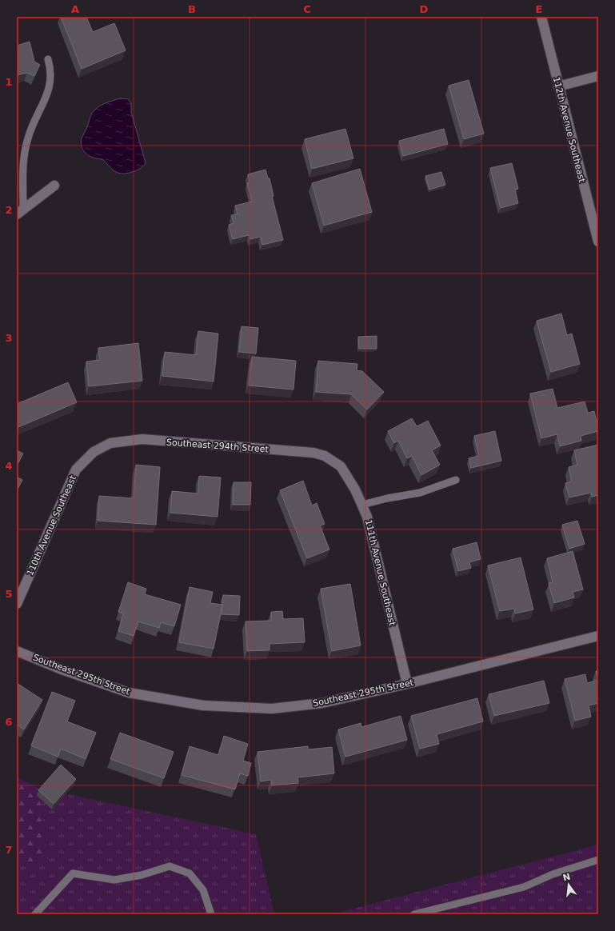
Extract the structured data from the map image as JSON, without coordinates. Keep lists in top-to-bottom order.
{
  "streets": {
    "street": [
      "112th Avenue Southeast",
      "Southeast 294th Street",
      "110th Avenue Southeast",
      "111th Avenue Southeast",
      "Southeast 295th Street"
    ]
  },
  "crossings": [
    ["Southeast 294th Street", "110th Avenue Southeast"],
    ["Southeast 294th Street", "111th Avenue Southeast"],
    ["111th Avenue Southeast", "Southeast 295th Street"]
  ],
  "north": "top",
  "grid": {
    "columns": [
      "A",
      "B",
      "C",
      "D",
      "E"
    ],
    "rows": [
      "1",
      "2",
      "3",
      "4",
      "5",
      "6",
      "7"
    ]
  }
}
